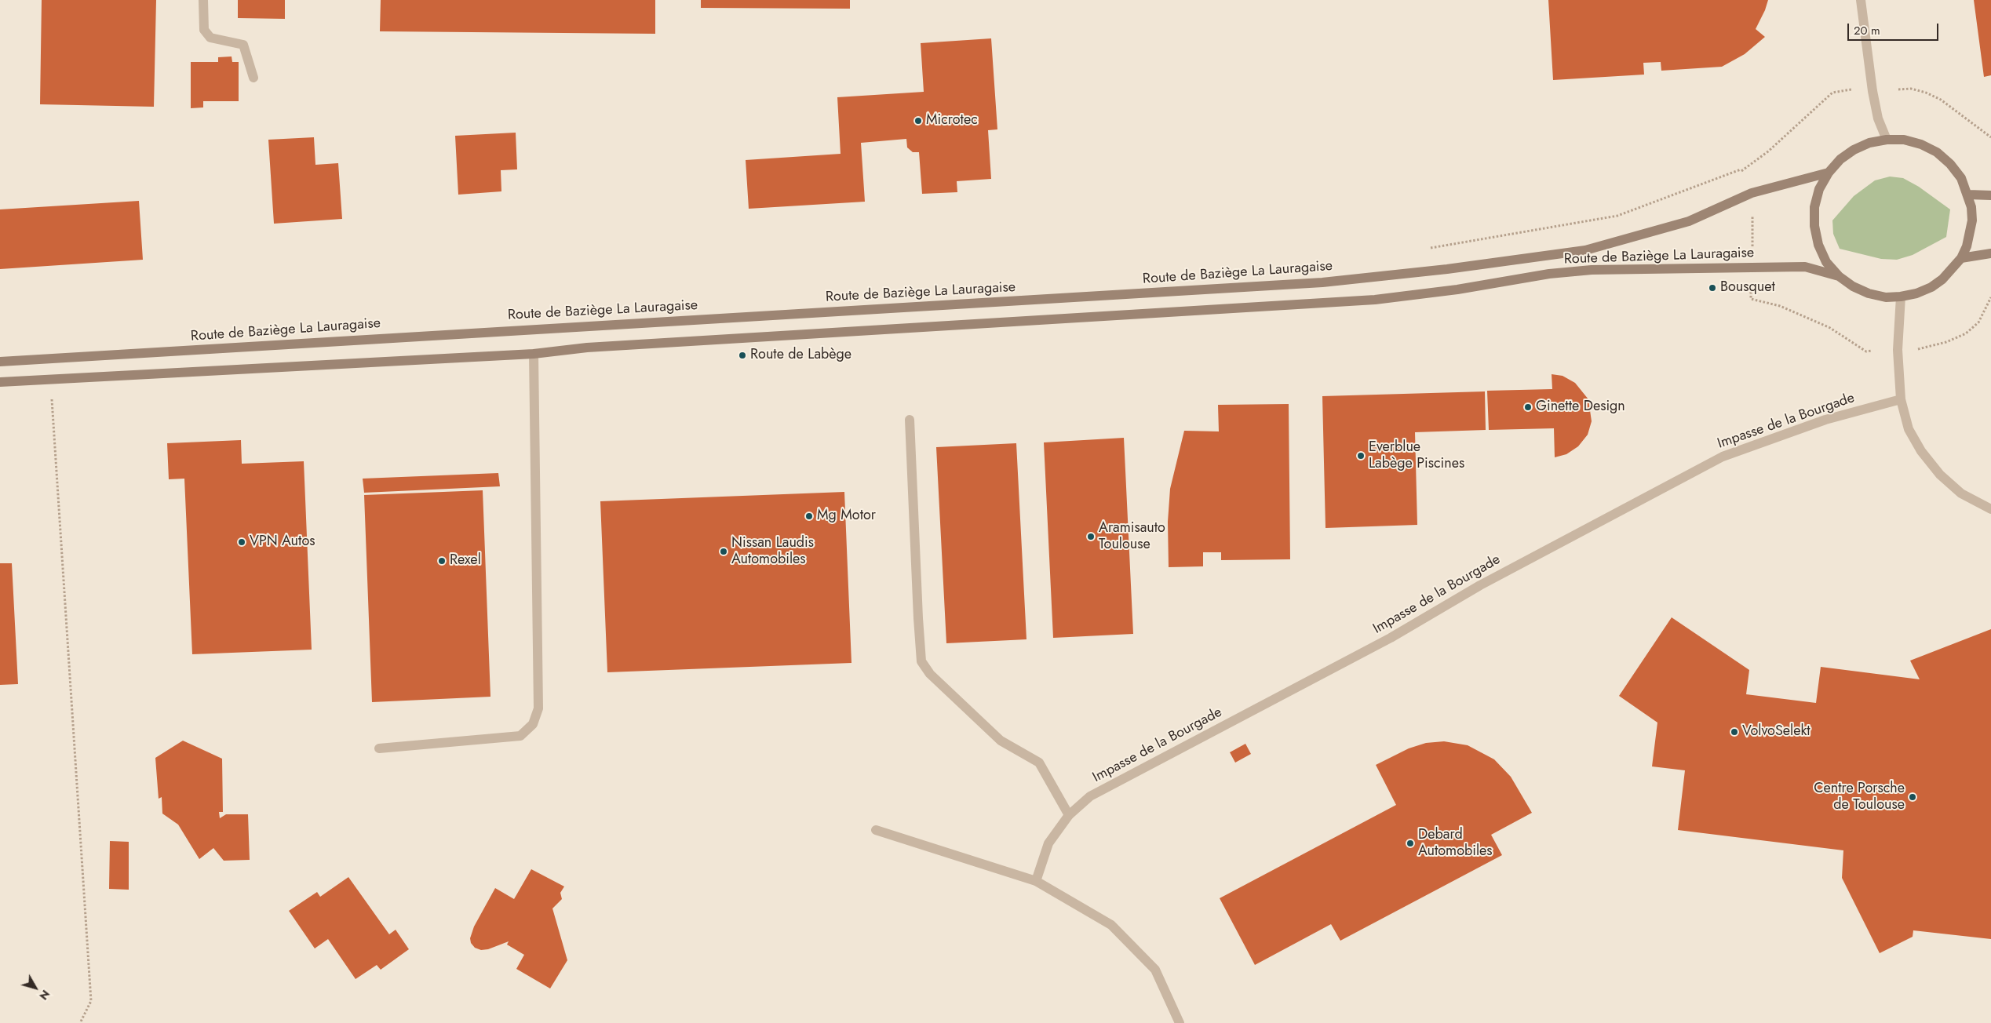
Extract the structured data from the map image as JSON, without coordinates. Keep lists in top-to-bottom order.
{
  "streets": {
    "main road": ["Route de Baziège La Lauragaise"],
    "street": ["Impasse de la Bourgade"]
  },
  "places": [
    "Microtec",
    "Bousquet",
    "Route de Labège",
    "Ginette Design",
    "Everblue Labège Piscines",
    "Mg Motor",
    "Aramisauto Toulouse",
    "VPN Autos",
    "Nissan Laudis Automobiles",
    "Rexel",
    "VolvoSelekt",
    "Centre Porsche de Toulouse",
    "Debard Automobiles"
  ],
  "scale_bar": "20 m",
  "north": "bottom right"
}
